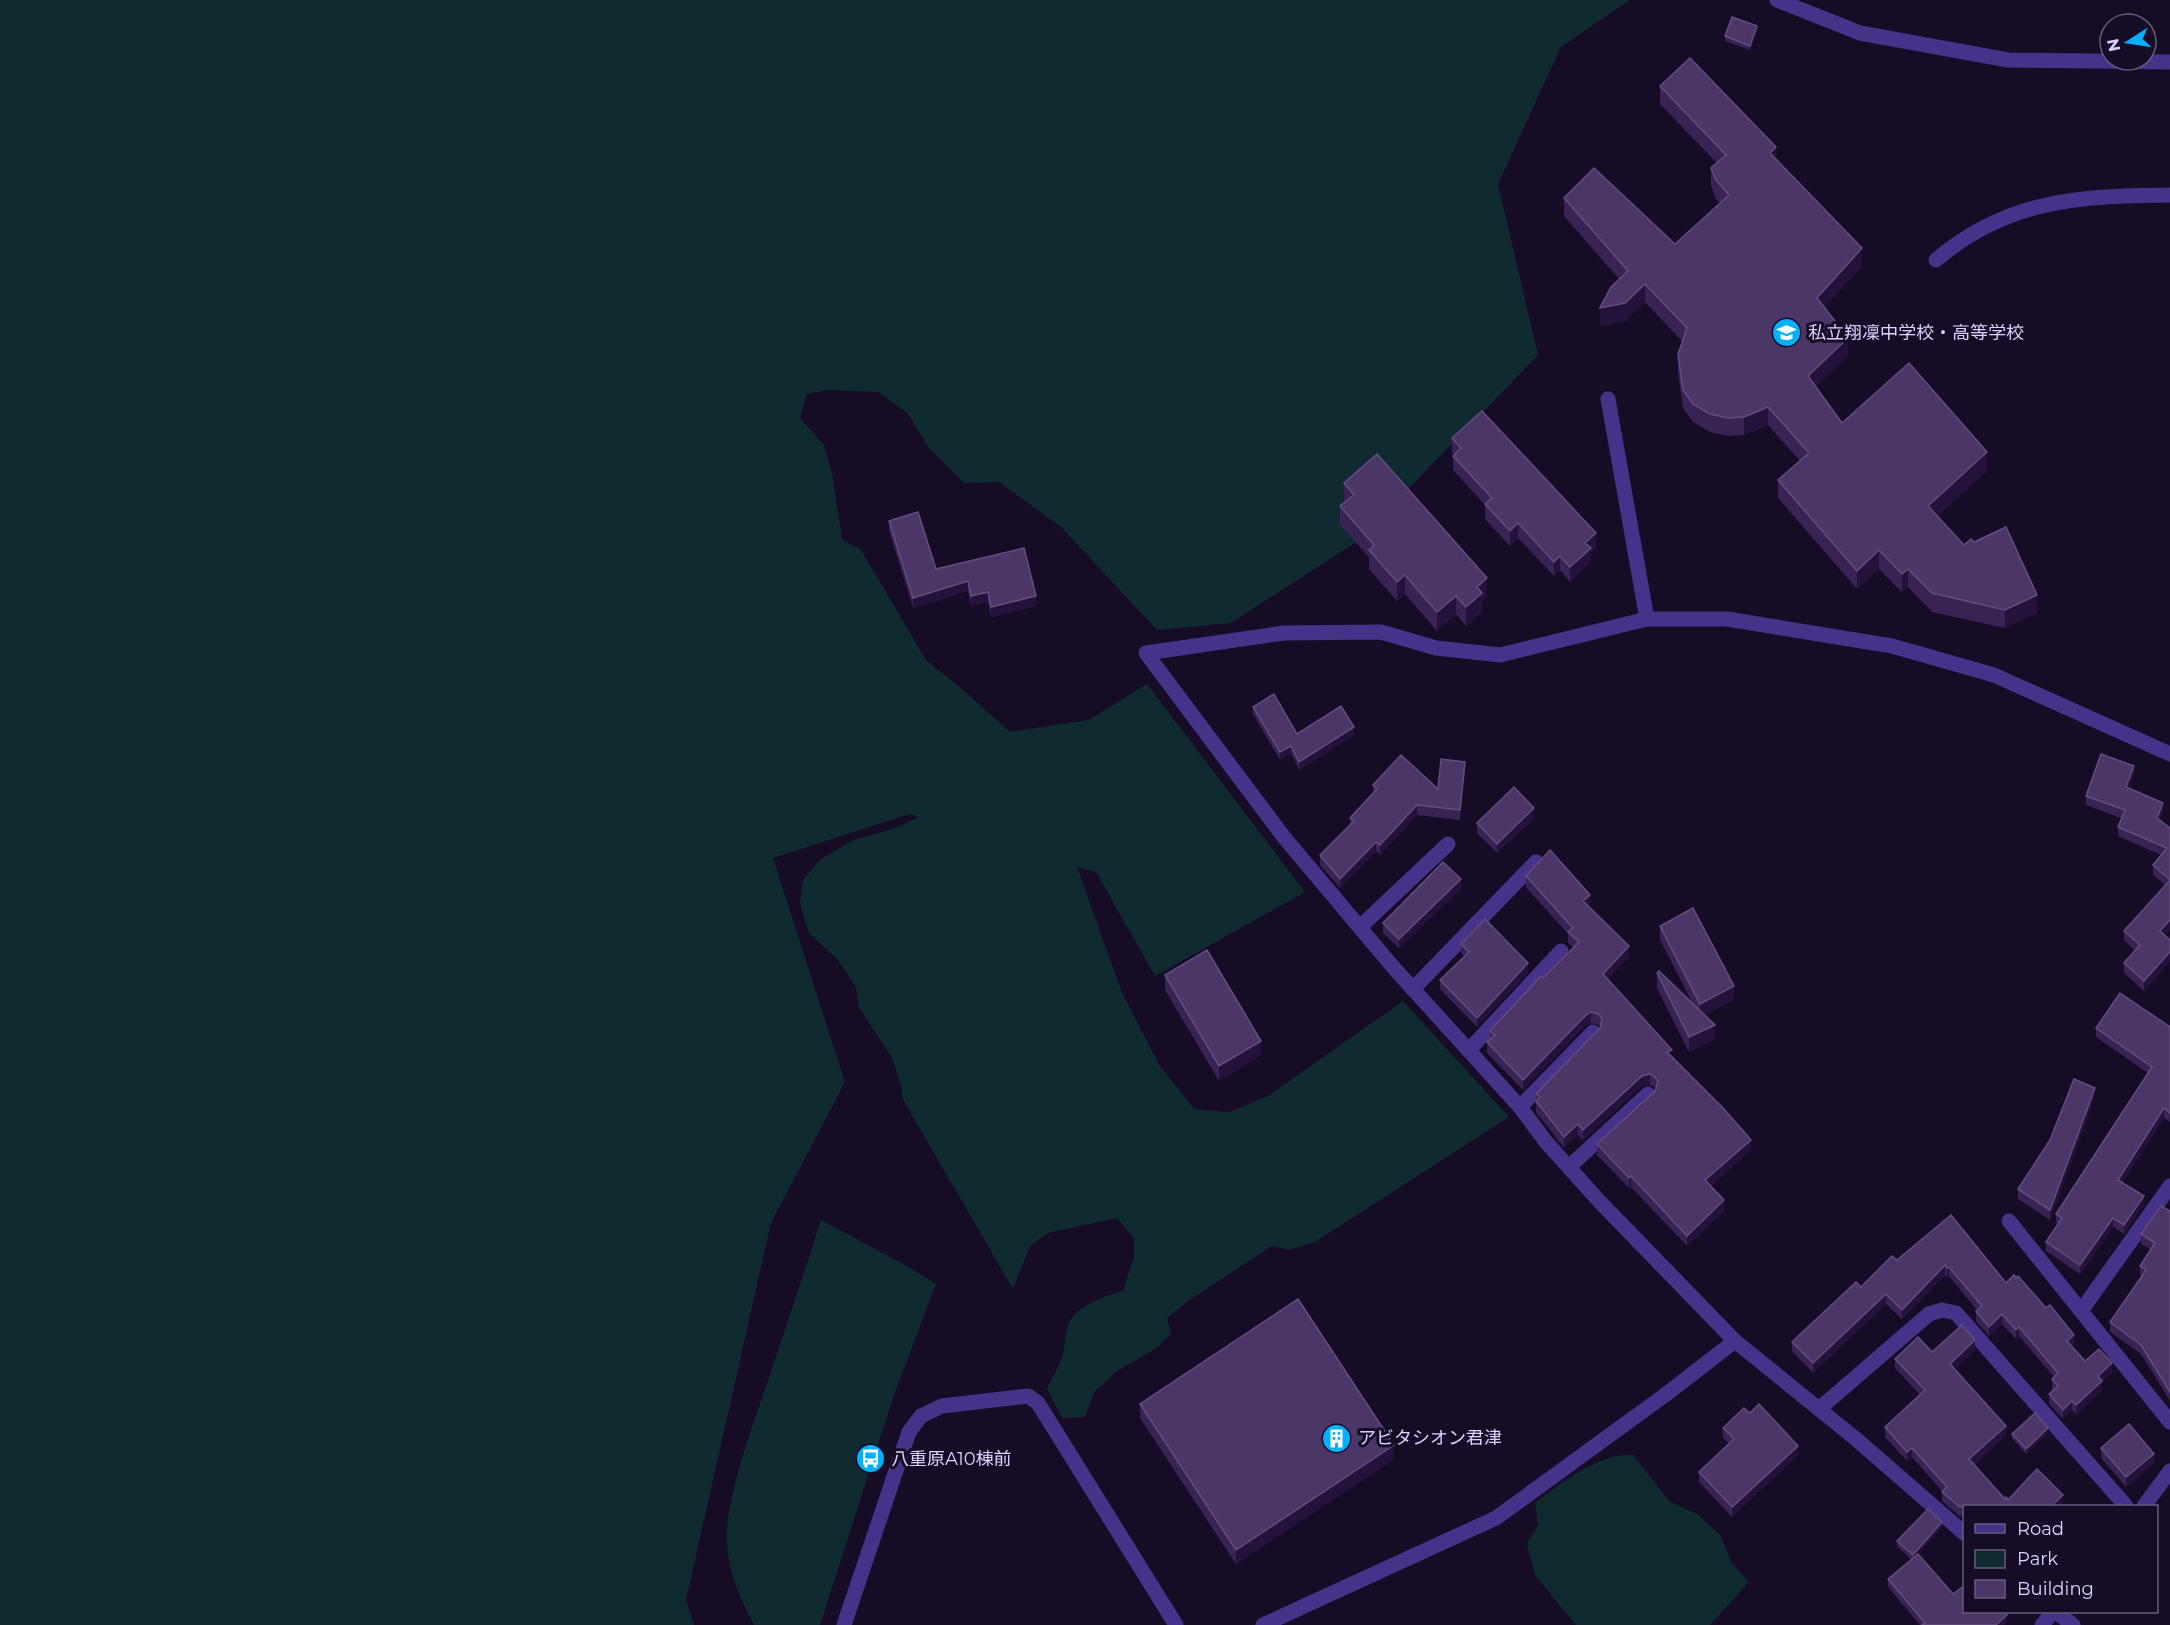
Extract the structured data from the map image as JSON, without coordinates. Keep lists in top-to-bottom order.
{
  "places": {
    "school or university": ["私立翔凜中学校・高等学校"],
    "building": ["アビタシオン君津"],
    "bus stop": ["八重原A10棟前"]
  },
  "legend": ["Road", "Park", "Building"],
  "north": "left"
}
